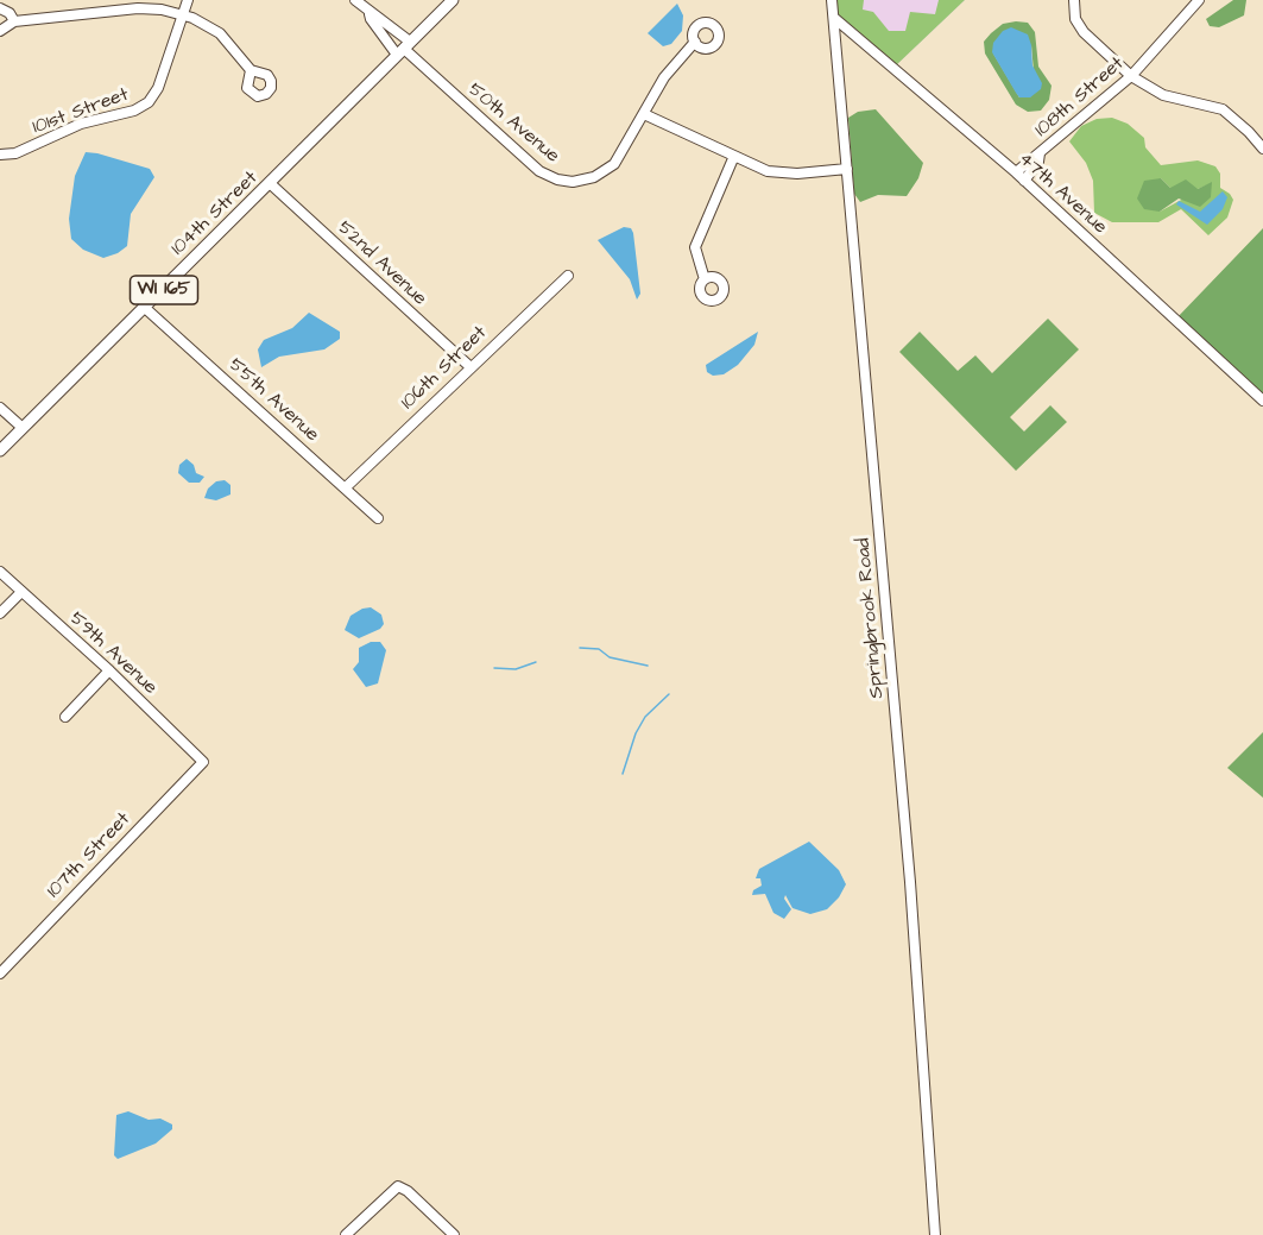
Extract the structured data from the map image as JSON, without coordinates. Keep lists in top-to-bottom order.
{
  "streets": {
    "main road": ["104th Street", "WI 165"],
    "street": [
      "108th Street",
      "101st Street",
      "50th Avenue",
      "47th Avenue",
      "52nd Avenue",
      "106th Street",
      "55th Avenue",
      "Springbrook Road",
      "59th Avenue",
      "107th Street"
    ]
  },
  "crossings": [
    ["108th Street", "47th Avenue"],
    ["50th Avenue", "104th Street"],
    ["47th Avenue", "Springbrook Road"],
    ["104th Street", "52nd Avenue"],
    ["104th Street", "55th Avenue"],
    ["52nd Avenue", "106th Street"],
    ["106th Street", "55th Avenue"],
    ["59th Avenue", "107th Street"]
  ]
}
